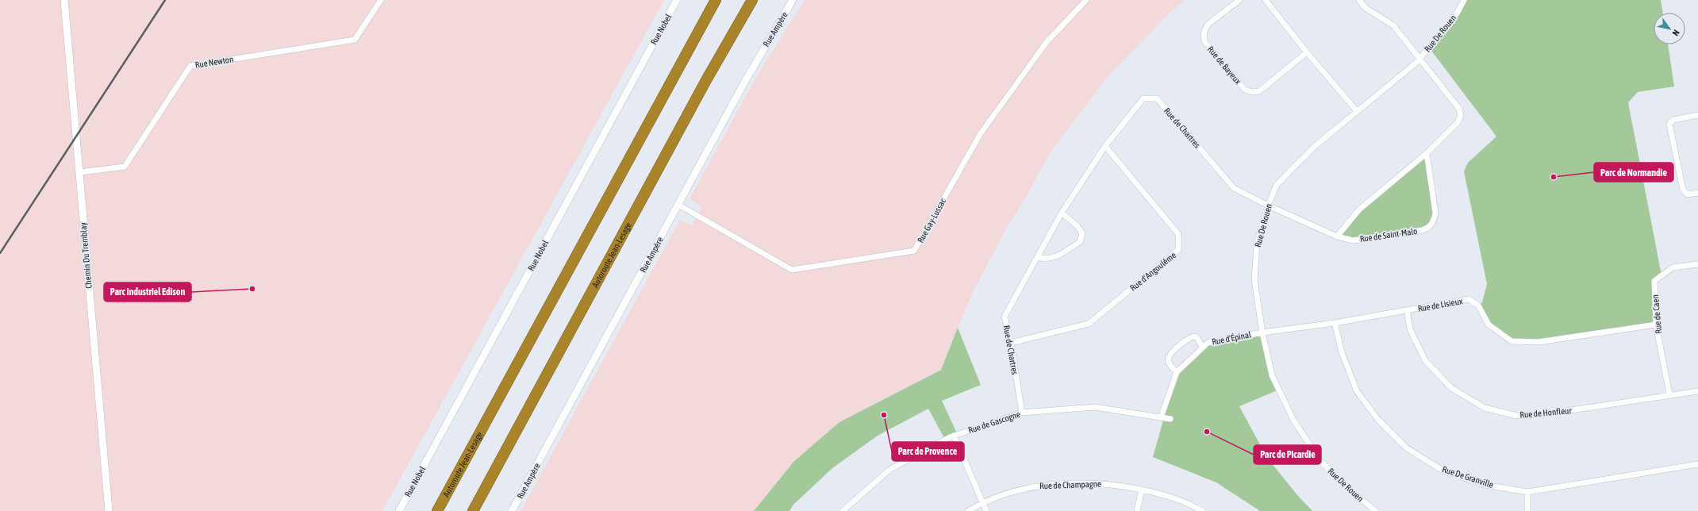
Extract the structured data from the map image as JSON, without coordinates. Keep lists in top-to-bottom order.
{
  "streets": {
    "highway": ["Autoroute Jean-Lesage"],
    "street": [
      "Rue Nobel",
      "Rue Ampère",
      "Rue De Rouen",
      "Rue Newton",
      "Rue de Bayeux",
      "Rue de Chartres",
      "Rue Gay-Lussac",
      "Rue de Saint-Malo",
      "Chemin Du Tremblay",
      "Rue d'Angoulême",
      "Rue de Lisieux",
      "Rue de Caen",
      "Rue d'Épinal",
      "Rue de Honfleur",
      "Rue de Gascogne",
      "Rue De Granville",
      "Rue de Champagne"
    ]
  },
  "crossings": [
    ["Rue Ampère", "Rue Gay-Lussac"],
    ["Rue De Rouen", "Rue de Chartres"],
    ["Rue De Rouen", "Rue de Lisieux"],
    ["Rue De Rouen", "Rue d'Épinal"],
    ["Rue Newton", "Chemin Du Tremblay"],
    ["Rue de Chartres", "Rue de Saint-Malo"],
    ["Rue de Chartres", "Rue d'Angoulême"],
    ["Rue de Chartres", "Rue de Gascogne"],
    ["Rue de Lisieux", "Rue de Caen"],
    ["Rue de Lisieux", "Rue d'Épinal"],
    ["Rue de Lisieux", "Rue de Honfleur"],
    ["Rue de Lisieux", "Rue De Granville"],
    ["Rue de Caen", "Rue de Honfleur"],
    ["Rue d'Épinal", "Rue de Gascogne"]
  ],
  "places": [
    "Parc de Normandie",
    "Parc industriel Edison",
    "Parc de Provence",
    "Parc de Picardie"
  ],
  "north": "bottom right"
}
